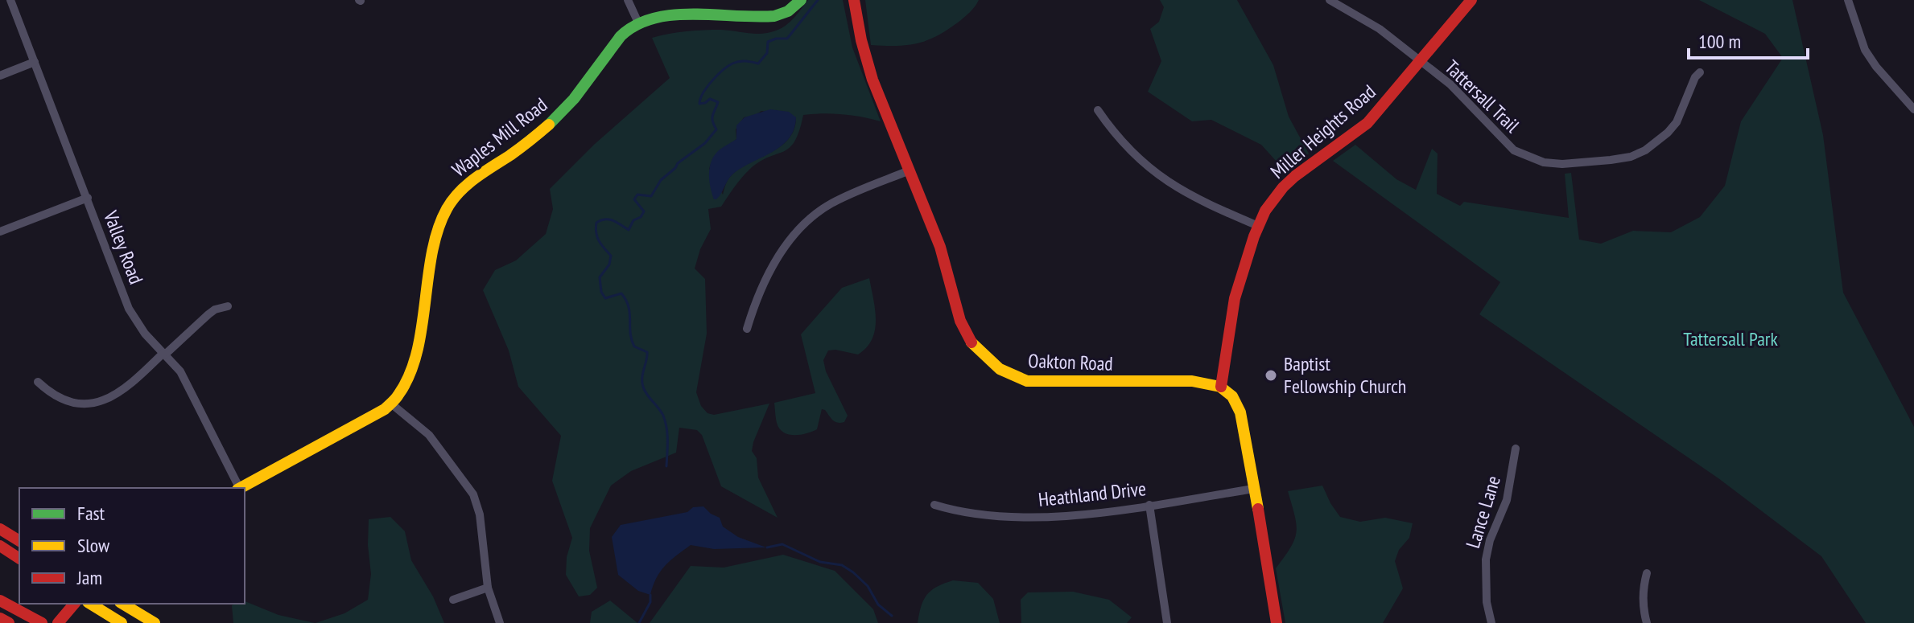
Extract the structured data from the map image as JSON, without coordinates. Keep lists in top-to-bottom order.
{
  "streets": {
    "main road": ["Miller Heights Road", "Waples Mill Road", "Oakton Road"],
    "street": [
      "Tattersall Trail",
      "Valley Road",
      "Heathland Drive",
      "Lance Lane"
    ]
  },
  "crossings": [
    ["Tattersall Trail", "Miller Heights Road"],
    ["Miller Heights Road", "Oakton Road"]
  ],
  "parks": ["Tattersall Park"],
  "places": ["Baptist Fellowship Church"],
  "legend": ["Fast", "Slow", "Jam"],
  "scale_bar": "100 m"
}
